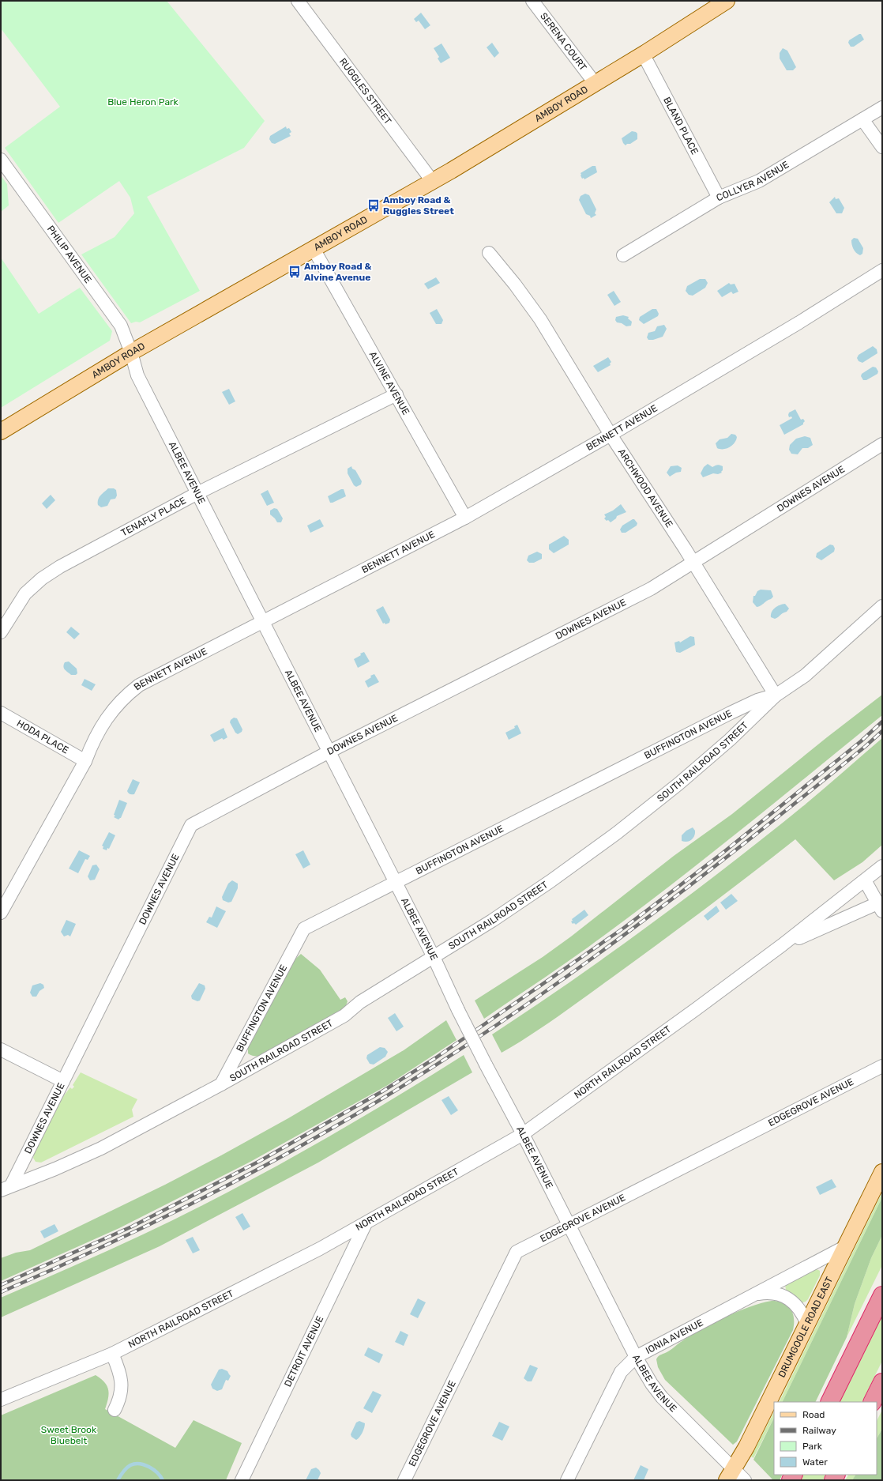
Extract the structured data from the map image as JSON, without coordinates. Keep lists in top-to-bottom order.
{
  "streets": {
    "main road": ["AMBOY ROAD", "DRUMGOOLE ROAD EAST"],
    "street": [
      "SERENA COURT",
      "RUGGLES STREET",
      "BLAND PLACE",
      "COLLYER AVENUE",
      "PHILIP AVENUE",
      "ALVINE AVENUE",
      "BENNETT AVENUE",
      "ALBEE AVENUE",
      "ARCHWOOD AVENUE",
      "DOWNES AVENUE",
      "TENAFLY PLACE",
      "BUFFINGTON AVENUE",
      "HODA PLACE",
      "SOUTH RAILROAD STREET",
      "NORTH RAILROAD STREET",
      "EDGEGROVE AVENUE",
      "IONIA AVENUE",
      "DETROIT AVENUE"
    ]
  },
  "crossings": [
    ["SERENA COURT", "AMBOY ROAD"],
    ["RUGGLES STREET", "AMBOY ROAD"],
    ["AMBOY ROAD", "BLAND PLACE"],
    ["AMBOY ROAD", "PHILIP AVENUE"],
    ["AMBOY ROAD", "ALVINE AVENUE"],
    ["AMBOY ROAD", "ALBEE AVENUE"],
    ["BLAND PLACE", "COLLYER AVENUE"],
    ["PHILIP AVENUE", "ALBEE AVENUE"],
    ["ALVINE AVENUE", "BENNETT AVENUE"],
    ["ALVINE AVENUE", "TENAFLY PLACE"],
    ["BENNETT AVENUE", "ALBEE AVENUE"],
    ["BENNETT AVENUE", "ARCHWOOD AVENUE"],
    ["BENNETT AVENUE", "HODA PLACE"],
    ["ALBEE AVENUE", "DOWNES AVENUE"],
    ["ALBEE AVENUE", "TENAFLY PLACE"],
    ["ALBEE AVENUE", "BUFFINGTON AVENUE"],
    ["ALBEE AVENUE", "SOUTH RAILROAD STREET"],
    ["ALBEE AVENUE", "NORTH RAILROAD STREET"],
    ["ALBEE AVENUE", "EDGEGROVE AVENUE"],
    ["ALBEE AVENUE", "DRUMGOOLE ROAD EAST"],
    ["ALBEE AVENUE", "IONIA AVENUE"],
    ["ARCHWOOD AVENUE", "DOWNES AVENUE"],
    ["ARCHWOOD AVENUE", "BUFFINGTON AVENUE"],
    ["ARCHWOOD AVENUE", "SOUTH RAILROAD STREET"],
    ["DOWNES AVENUE", "SOUTH RAILROAD STREET"],
    ["BUFFINGTON AVENUE", "SOUTH RAILROAD STREET"],
    ["NORTH RAILROAD STREET", "DETROIT AVENUE"],
    ["DRUMGOOLE ROAD EAST", "IONIA AVENUE"]
  ],
  "parks": ["Blue Heron Park", "Sweet Brook Bluebelt"],
  "places": {
    "bus stop": ["Amboy Road & Ruggles Street", "Amboy Road & Alvine Avenue"]
  },
  "legend": [
    "Road",
    "Railway",
    "Park",
    "Water"
  ]
}
